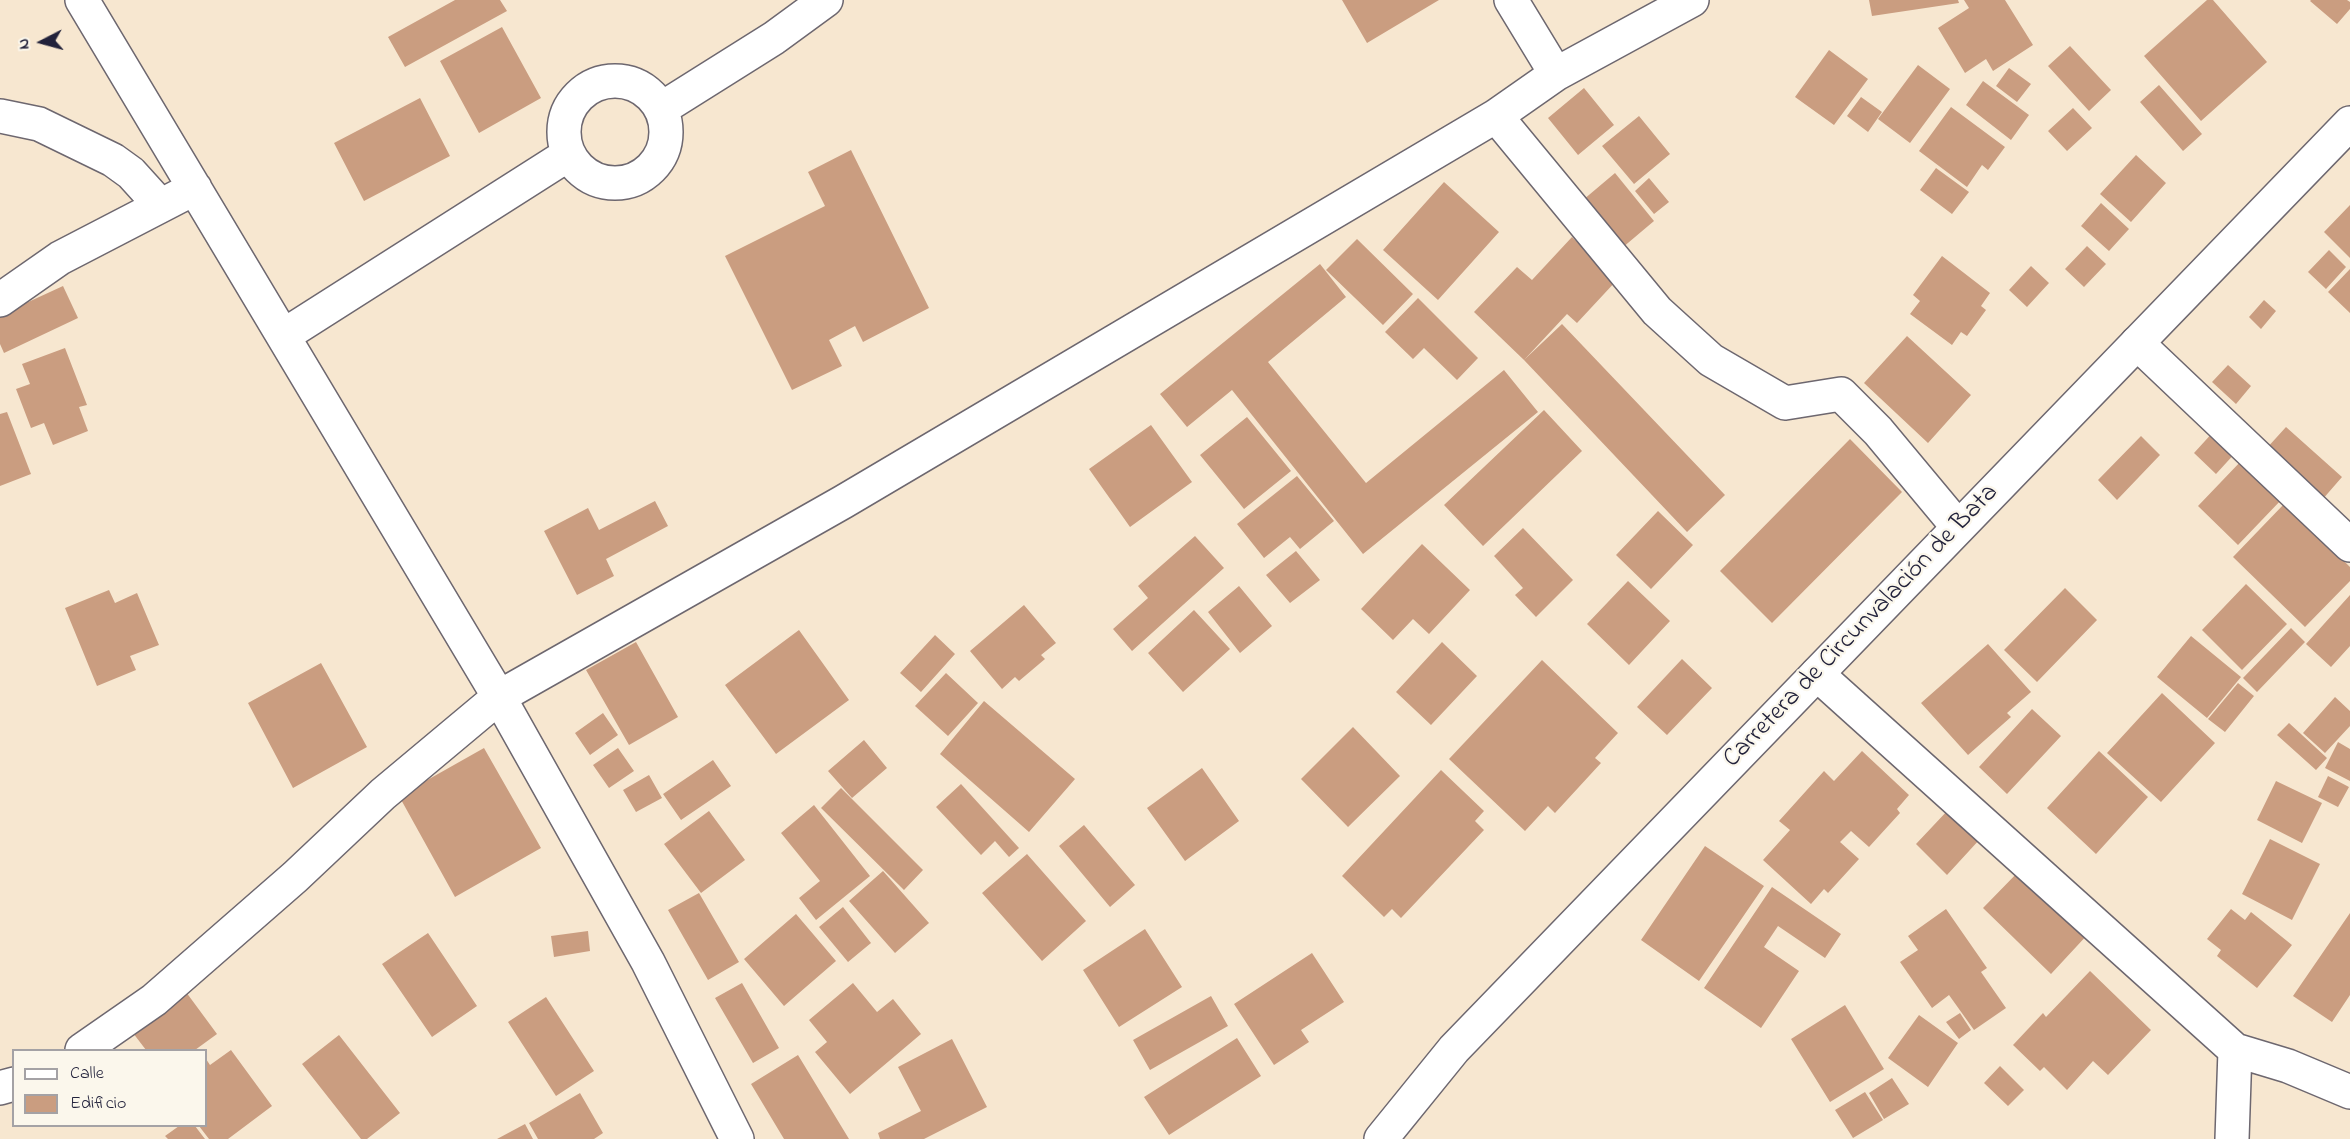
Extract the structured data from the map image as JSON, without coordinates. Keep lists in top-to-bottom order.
{
  "streets": {
    "street": ["Carretera de Circunvalación de Bata"]
  },
  "legend": ["Calle", "Edificio"],
  "north": "left"
}
